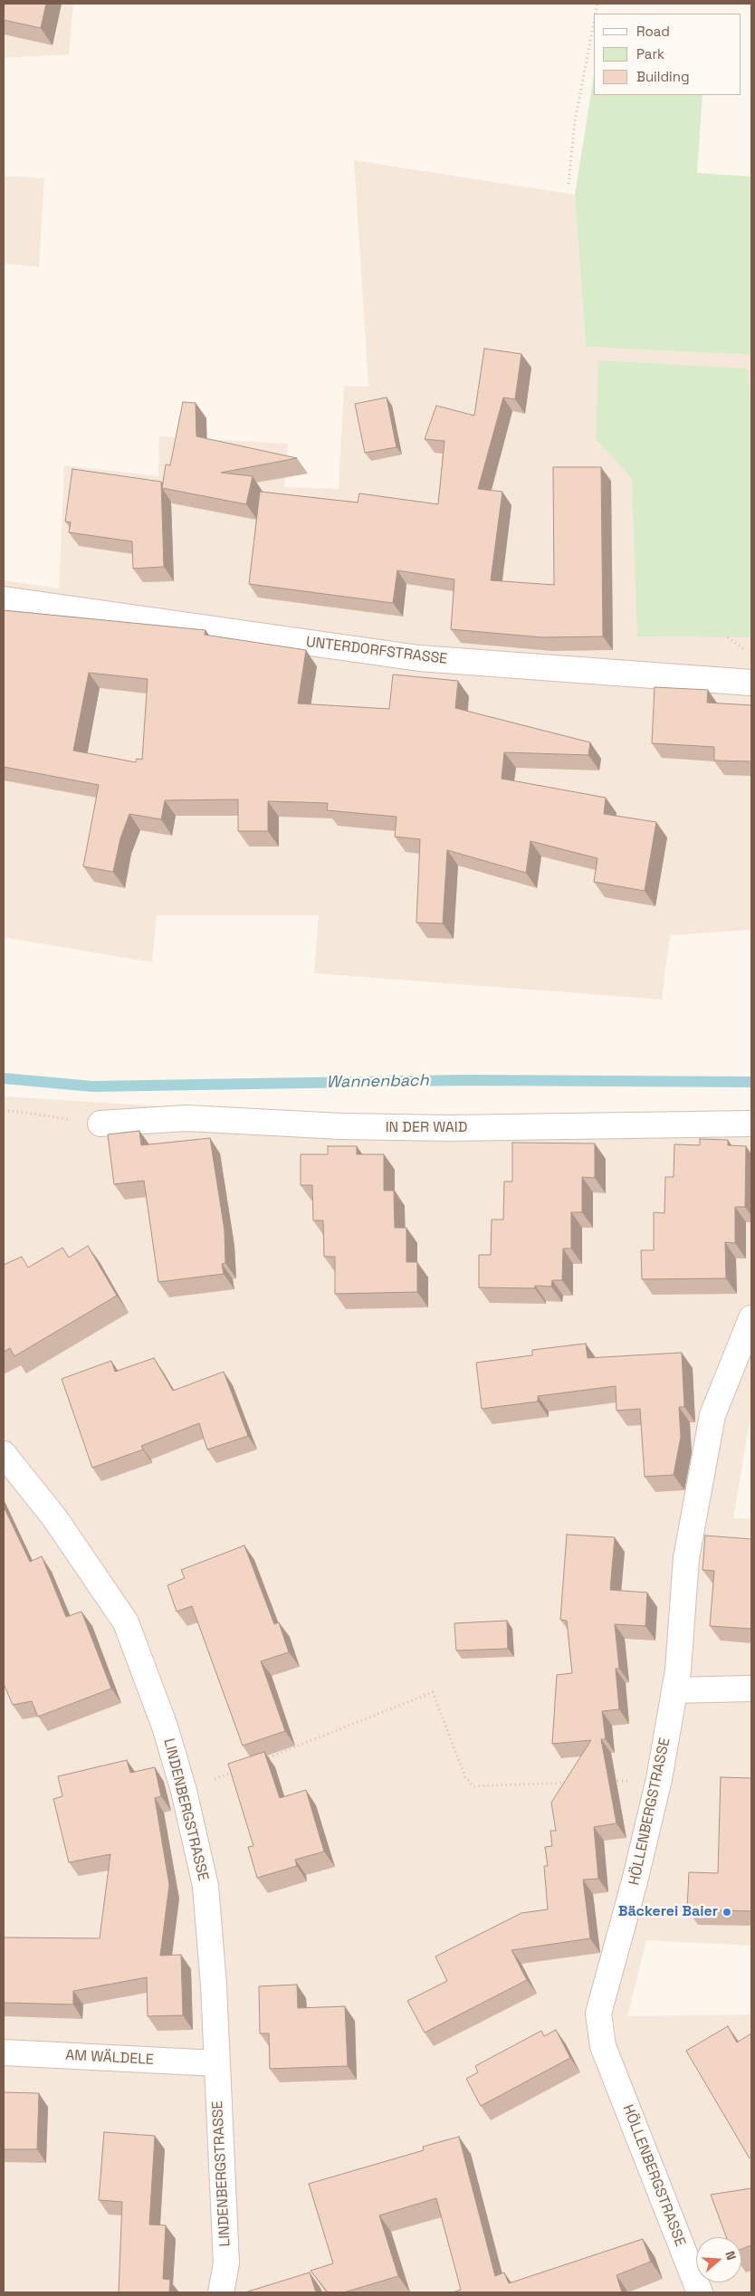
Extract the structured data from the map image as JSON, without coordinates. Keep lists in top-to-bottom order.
{
  "streets": {
    "street": [
      "UNTERDORFSTRASSE",
      "IN DER WAID",
      "LINDENBERGSTRASSE",
      "HÖLLENBERGSTRASSE",
      "AM WÄLDELE"
    ]
  },
  "crossings": [
    ["LINDENBERGSTRASSE", "AM WÄLDELE"]
  ],
  "water": ["Wannenbach"],
  "places": ["Bäckerei Baier"],
  "legend": ["Road", "Park", "Building"],
  "north": "right"
}
